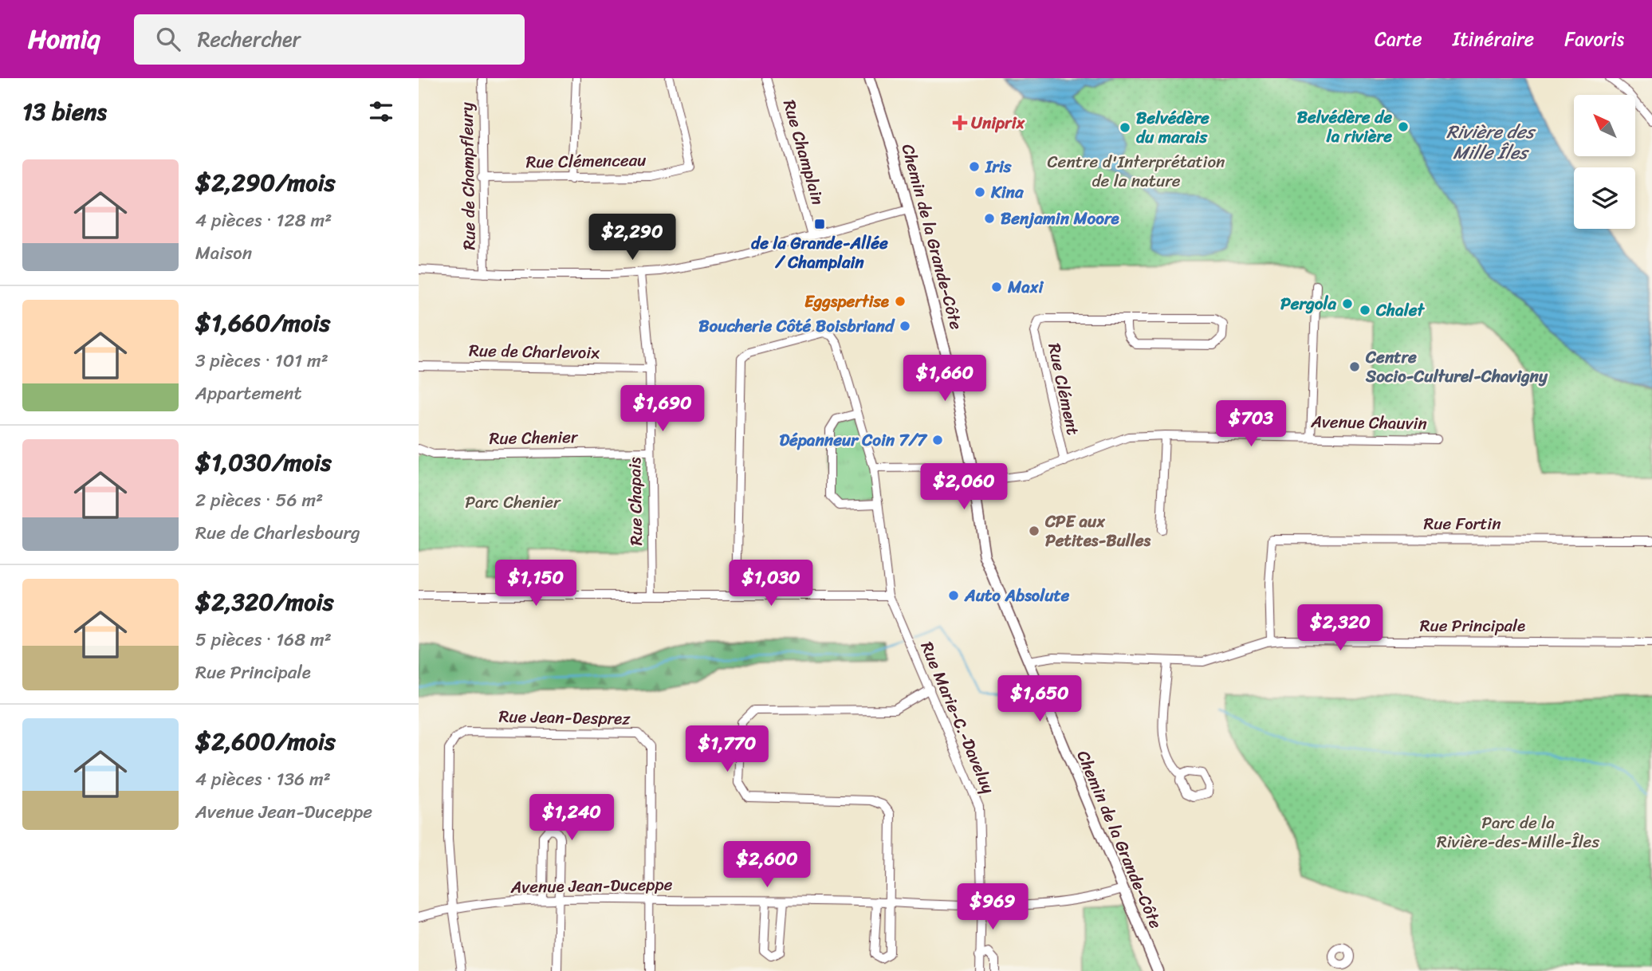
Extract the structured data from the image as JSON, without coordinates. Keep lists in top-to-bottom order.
{
  "streets": {
    "main road": ["Chemin de la Grande-Côte"],
    "street": [
      "Rue Champlain",
      "Rue Clémenceau",
      "Rue de Champfleury",
      "Rue de Charlevoix",
      "Rue Clément",
      "Avenue Chauvin",
      "Rue Chenier",
      "Rue Chapais",
      "Rue Fortin",
      "Rue Principale",
      "Rue Jean-Desprez",
      "Rue Marie-C.-Daveluy",
      "Avenue Jean-Duceppe"
    ]
  },
  "crossings": [
    ["Rue Clémenceau", "Rue de Champfleury"],
    ["Chemin de la Grande-Côte", "Avenue Chauvin"],
    ["Chemin de la Grande-Côte", "Rue Principale"],
    ["Chemin de la Grande-Côte", "Avenue Jean-Duceppe"],
    ["Rue de Charlevoix", "Rue Chapais"],
    ["Rue Clément", "Avenue Chauvin"],
    ["Rue Chenier", "Rue Chapais"],
    ["Rue Fortin", "Rue Principale"],
    ["Rue Jean-Desprez", "Avenue Jean-Duceppe"],
    ["Rue Marie-C.-Daveluy", "Avenue Jean-Duceppe"]
  ],
  "water": ["Rivière des Mille Îles"],
  "parks": ["Centre d'Interprétation de la nature", "Parc Chenier", "Parc de la Rivière-des-Mille-Îles"],
  "places": {
    "health": ["Uniprix"],
    "other": [
      "Belvédère de la rivière",
      "Belvédère du marais",
      "Iris",
      "Kina",
      "Benjamin Moore",
      "Maxi",
      "Eggspertise",
      "Pergola",
      "Chalet",
      "Boucherie Côté Boisbriand",
      "Centre Socio-Culturel-Chavigny",
      "Dépanneur Coin 7/7",
      "CPE aux Petites-Bulles",
      "Auto Absolute"
    ],
    "transit": ["de la Grande-Allée / Champlain"]
  },
  "north": "top left",
  "page": {
    "header": "Homiq",
    "search": "Rechercher",
    "nav": ["Carte", "Itinéraire", "Favoris"],
    "heading": "13 biens",
    "list": [
      {
        "name": "$2,290/mois",
        "note": "4 pièces · 128 m² · Maison"
      },
      {
        "name": "$1,660/mois",
        "note": "3 pièces · 101 m² · Appartement"
      },
      {
        "name": "$1,030/mois",
        "note": "2 pièces · 56 m² · Rue de Charlesbourg"
      },
      {
        "name": "$2,320/mois",
        "note": "5 pièces · 168 m² · Rue Principale"
      },
      {
        "name": "$2,600/mois",
        "note": "4 pièces · 136 m² · Avenue Jean-Duceppe"
      }
    ],
    "price": [
      "$2,290",
      "$1,660",
      "$1,690",
      "$703",
      "$2,060",
      "$1,150",
      "$1,030",
      "$2,320",
      "$1,650",
      "$1,770",
      "$1,240",
      "$2,600",
      "$969"
    ]
  }
}
